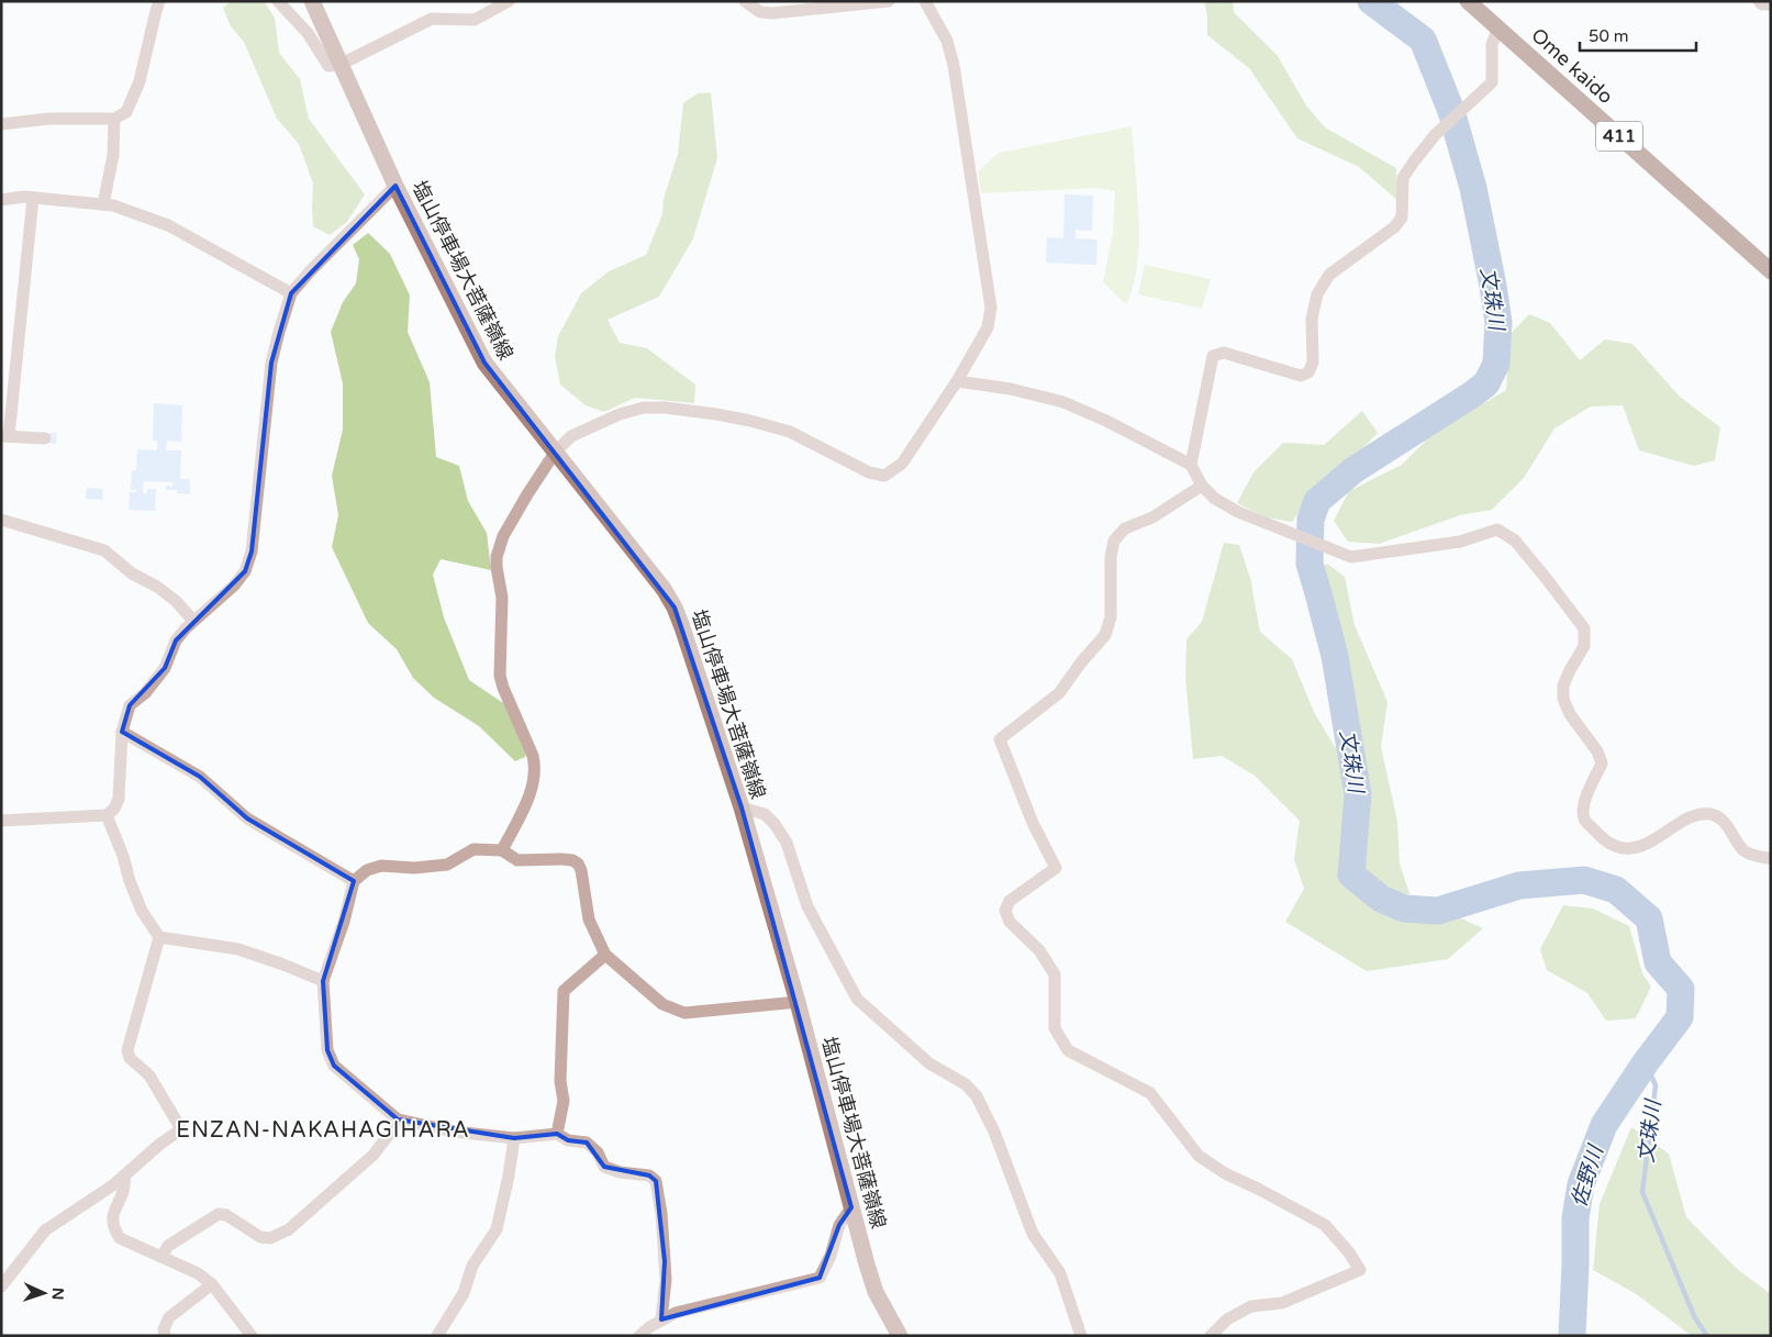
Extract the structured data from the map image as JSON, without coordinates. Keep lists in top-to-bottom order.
{
  "streets": {
    "highway": ["Ome kaido", "411"],
    "main road": ["塩山停車場大菩薩嶺線"]
  },
  "districts": ["ENZAN-NAKAHAGIHARA"],
  "water": ["文珠川", "佐野川"],
  "scale_bar": "50 m",
  "north": "right"
}
